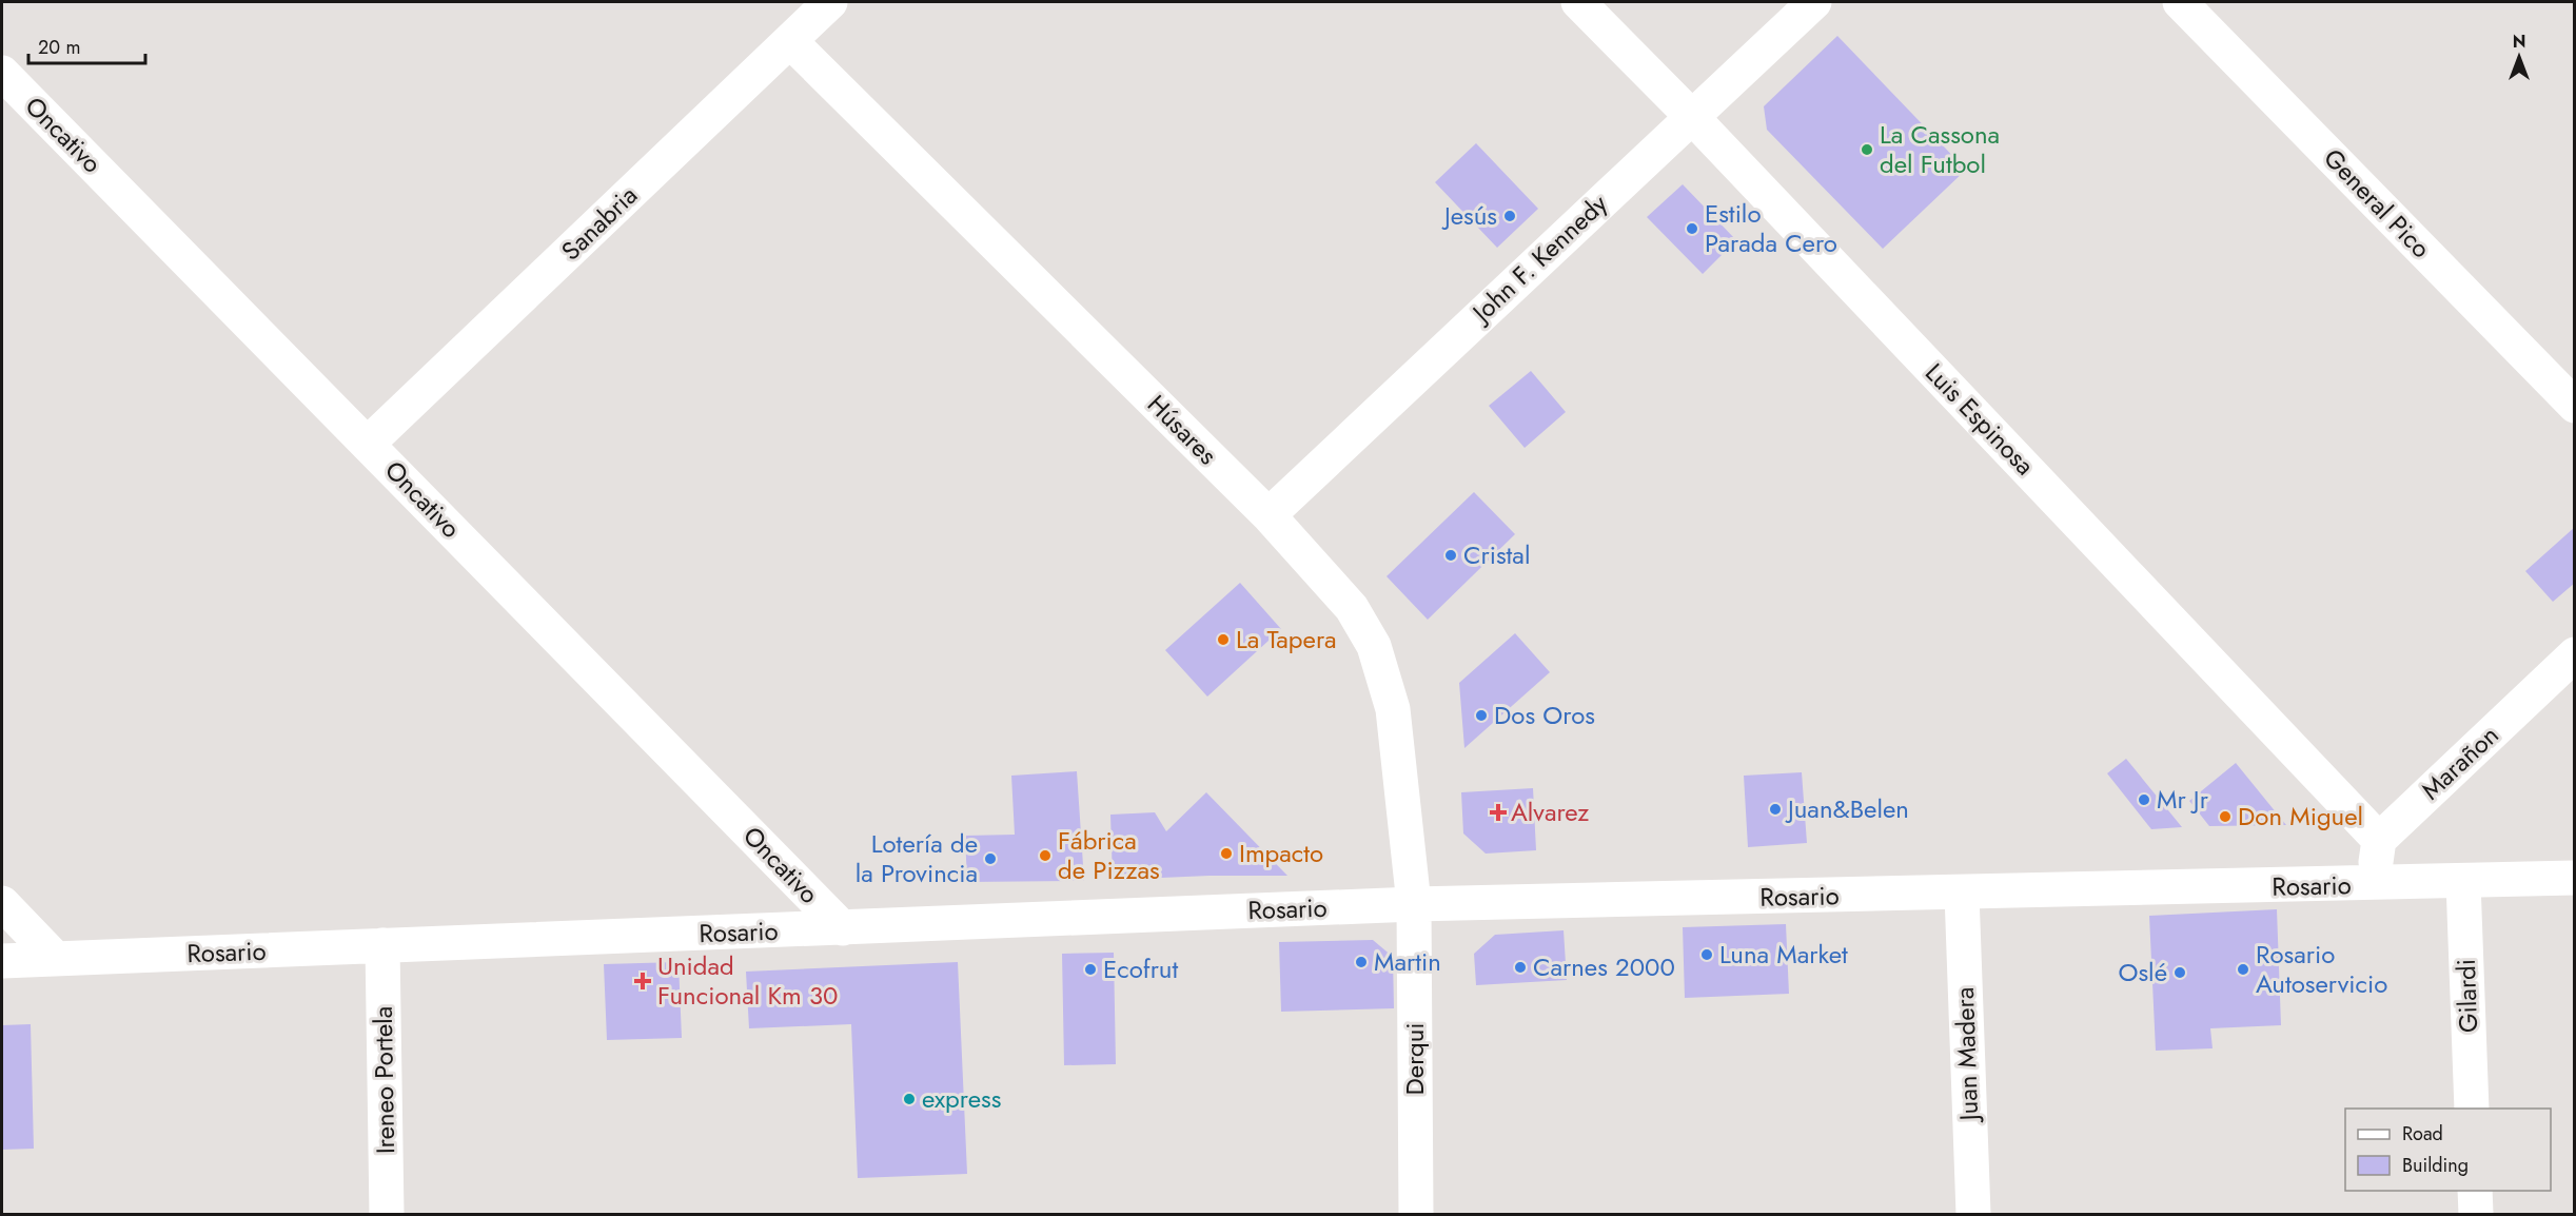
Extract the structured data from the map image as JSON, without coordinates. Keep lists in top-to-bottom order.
{
  "streets": {
    "street": [
      "Oncativo",
      "General Pico",
      "Sanabria",
      "John F. Kennedy",
      "Luis Espinosa",
      "Húsares",
      "Marañon",
      "Rosario",
      "Gilardi",
      "Juan Madera",
      "Derqui",
      "Ireneo Portela"
    ]
  },
  "crossings": [
    ["Oncativo", "Sanabria"],
    ["Oncativo", "Rosario"],
    ["Sanabria", "Húsares"],
    ["John F. Kennedy", "Luis Espinosa"],
    ["John F. Kennedy", "Húsares"],
    ["Luis Espinosa", "Marañon"],
    ["Húsares", "Rosario"],
    ["Húsares", "Derqui"],
    ["Rosario", "Gilardi"],
    ["Rosario", "Juan Madera"],
    ["Rosario", "Derqui"],
    ["Rosario", "Ireneo Portela"]
  ],
  "places": {
    "other": [
      "La Cassona del Futbol",
      "Jesús",
      "Estilo Parada Cero",
      "Cristal",
      "La Tapera",
      "Dos Oros",
      "Mr Jr",
      "Juan&Belen",
      "Don Miguel",
      "Impacto",
      "Fábrica de Pizzas",
      "Lotería de la Provincia",
      "Luna Market",
      "Martin",
      "Carnes 2000",
      "Ecofrut",
      "Rosario Autoservicio",
      "Oslé",
      "express"
    ],
    "health": ["Alvarez", "Unidad Funcional Km 30"]
  },
  "legend": ["Road", "Building"],
  "scale_bar": "20 m",
  "north": "top"
}
